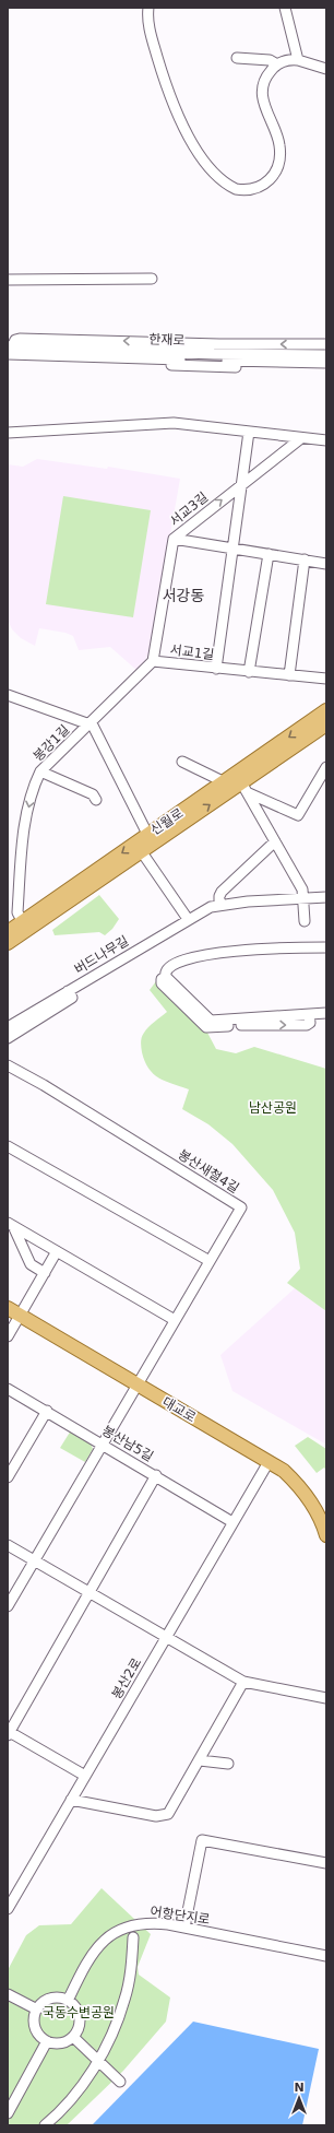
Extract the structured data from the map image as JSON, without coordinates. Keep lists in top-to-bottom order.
{
  "streets": {
    "main road": ["신월로", "대교로"],
    "street": [
      "한재로",
      "서교3길",
      "서교1길",
      "봉강1길",
      "버드나무길",
      "봉산새철4길",
      "봉산남5길",
      "봉산2로",
      "어항단지로"
    ]
  },
  "crossings": [
    ["서교3길", "서교1길"],
    ["서교1길", "봉강1길"],
    ["봉강1길", "신월로"],
    ["봉산새철4길", "대교로"],
    ["봉산새철4길", "봉산남5길"],
    ["대교로", "봉산2로"],
    ["봉산남5길", "봉산2로"]
  ],
  "one_way": ["봉강1길"],
  "districts": ["서강동"],
  "parks": ["남산공원", "국동수변공원"],
  "north": "top"
}
